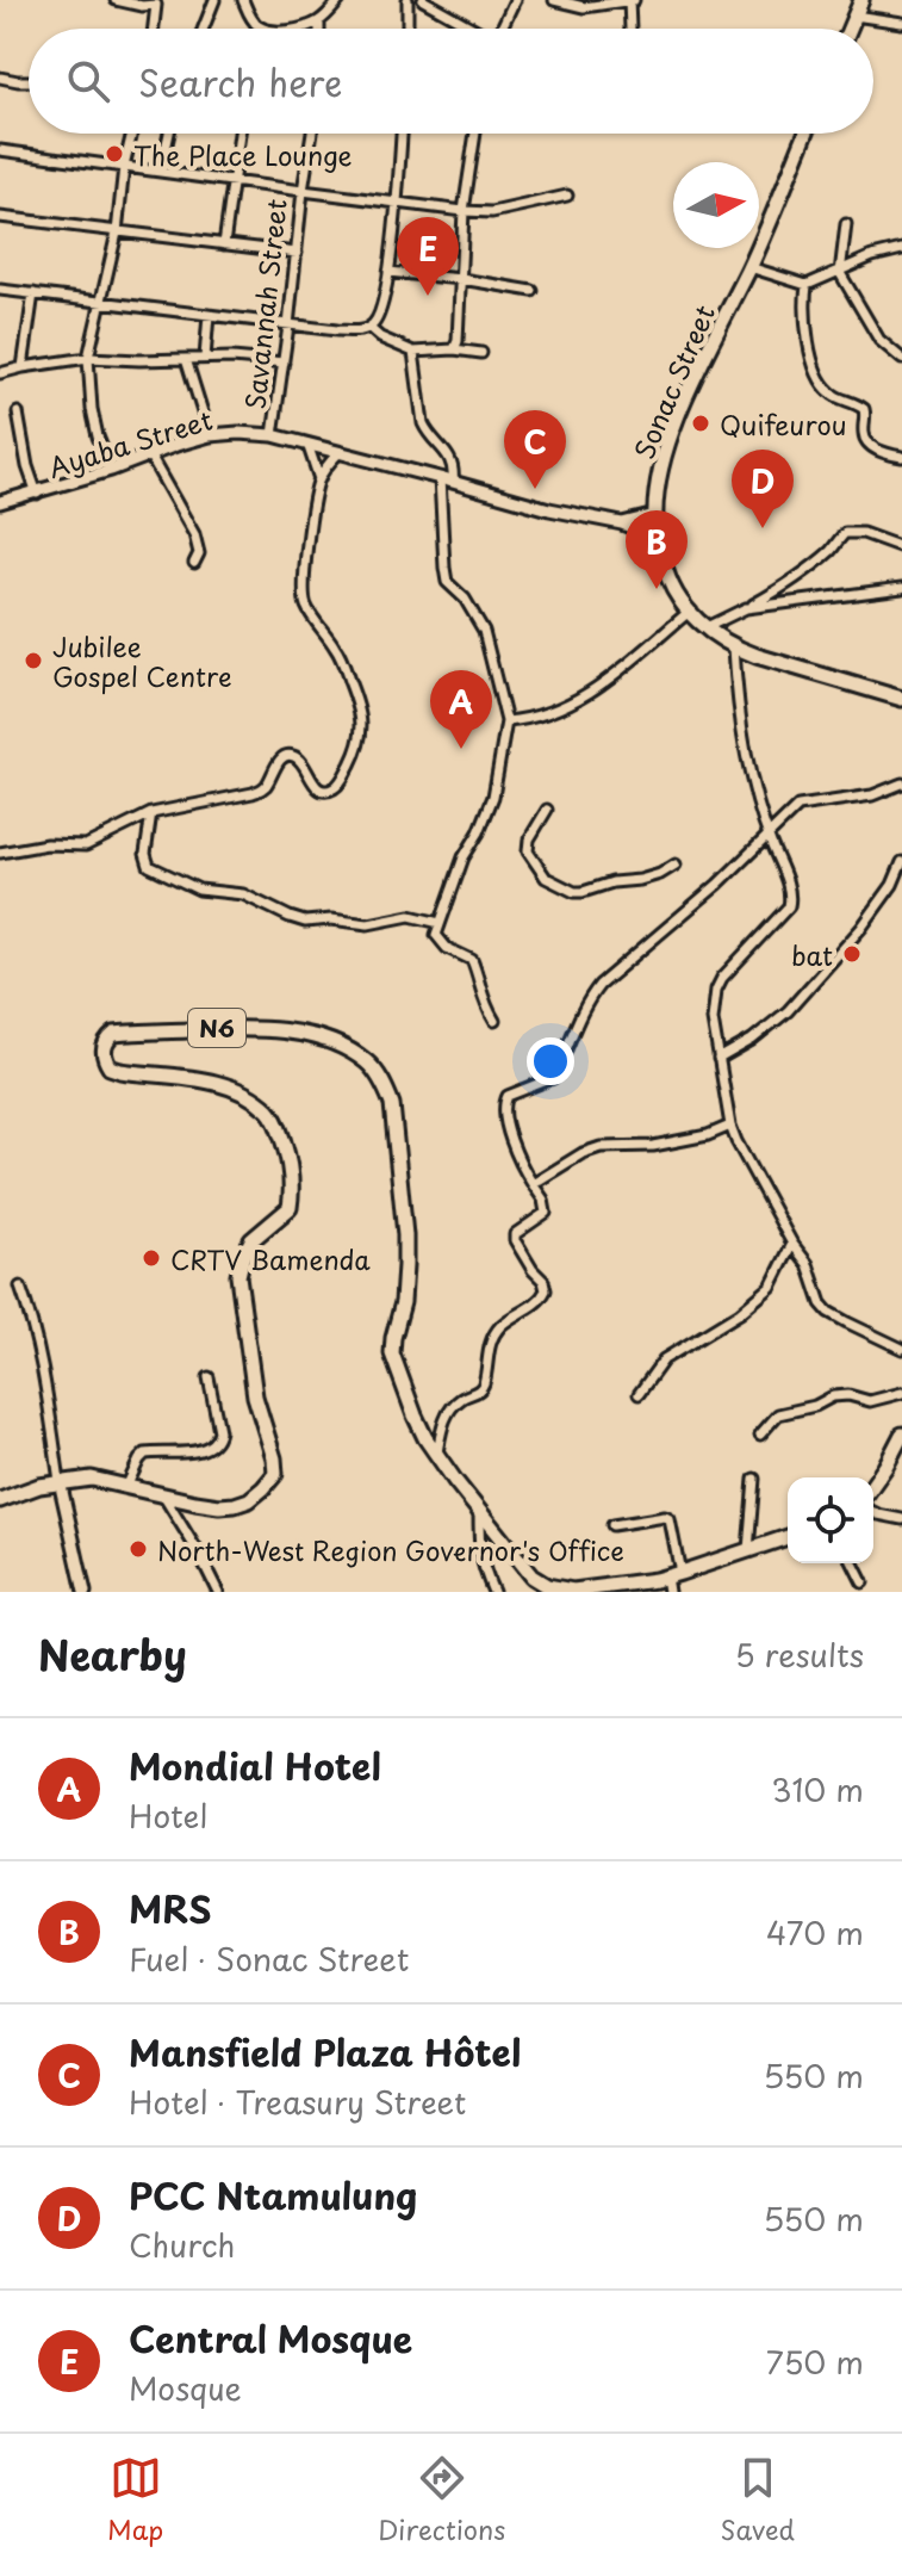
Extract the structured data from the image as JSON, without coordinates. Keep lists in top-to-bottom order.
{
  "streets": {
    "highway": ["Sonac Street", "N6"],
    "main road": ["Ayaba Street"],
    "street": ["Savannah Street"]
  },
  "crossings": [
    ["Savannah Street", "Ayaba Street"]
  ],
  "places": [
    "The Place Lounge",
    "Quifeurou",
    "Jubilee Gospel Centre",
    "bat",
    "CRTV Bamenda",
    "North-West Region Governor's Office"
  ],
  "north": "right",
  "page": {
    "search": "Search here",
    "pins": [
      "E",
      "C",
      "D",
      "B",
      "A"
    ],
    "heading": ["Nearby", "5 results"],
    "list": [
      {
        "mark": "A",
        "name": "Mondial Hotel",
        "note": "Hotel",
        "value": "310 m"
      },
      {
        "mark": "B",
        "name": "MRS",
        "note": "Fuel · Sonac Street",
        "value": "470 m"
      },
      {
        "mark": "C",
        "name": "Mansfield Plaza Hôtel",
        "note": "Hotel · Treasury Street",
        "value": "550 m"
      },
      {
        "mark": "D",
        "name": "PCC Ntamulung",
        "note": "Church",
        "value": "550 m"
      },
      {
        "mark": "E",
        "name": "Central Mosque",
        "note": "Mosque",
        "value": "750 m"
      }
    ],
    "nav": ["Map", "Directions", "Saved"]
  }
}
